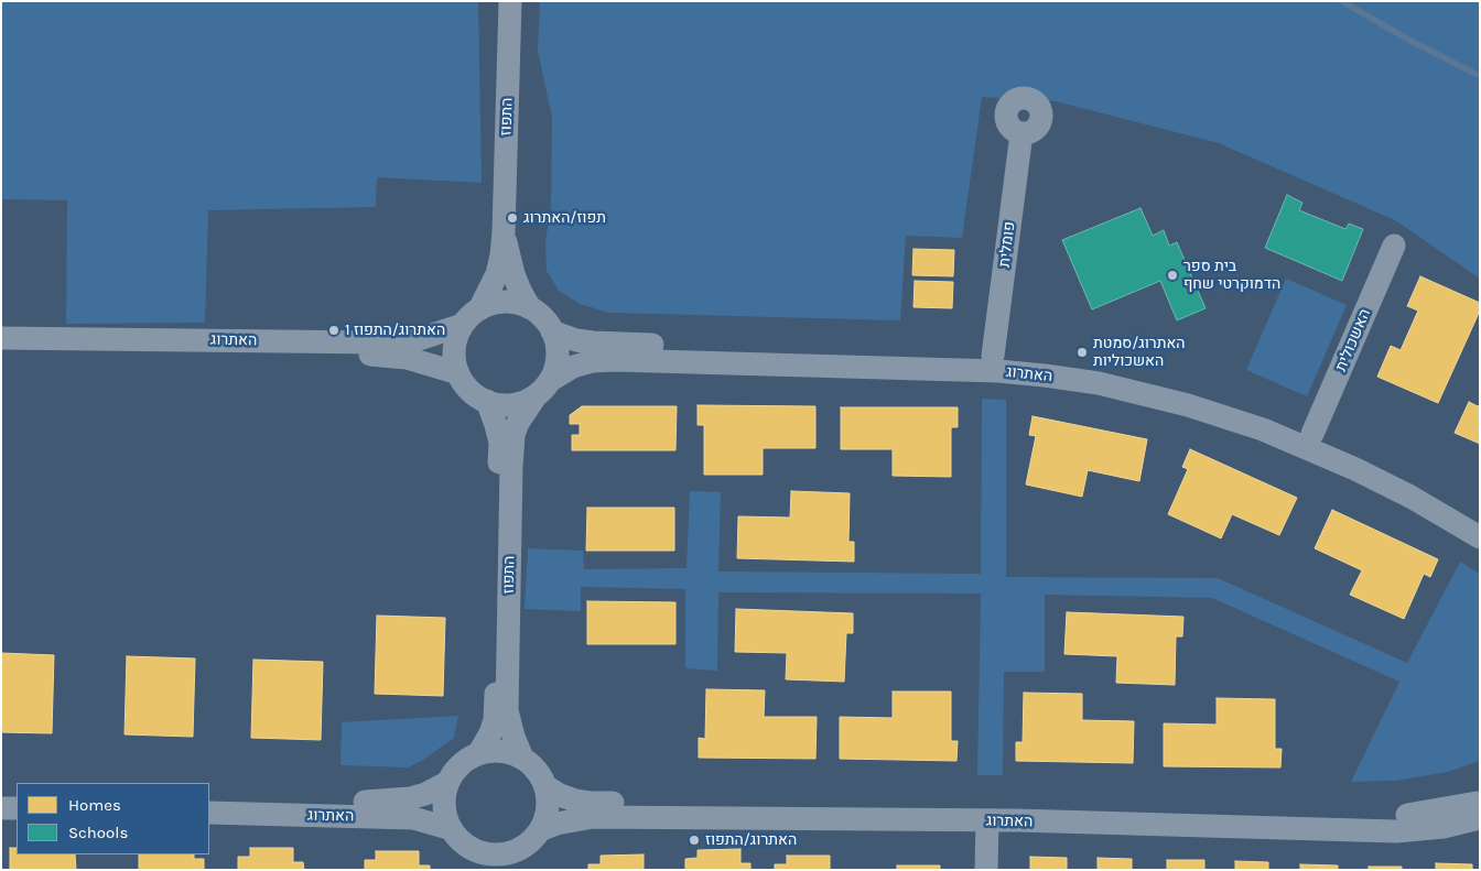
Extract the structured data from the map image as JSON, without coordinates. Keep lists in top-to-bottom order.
{
  "streets": {
    "street": [
      "התפוז",
      "פומלית",
      "האתרוג",
      "האשכולית"
    ]
  },
  "crossings": [
    ["התפוז", "האתרוג"],
    ["פומלית", "האתרוג"],
    ["האתרוג", "האשכולית"]
  ],
  "places": [
    "תפוז/האתרוג",
    "בית ספר הדמוקרטי שחף",
    "האתרוג/התפוז 1",
    "האתרוג/סמטת האשכוליות",
    "האתרוג/התפוז"
  ],
  "legend": ["Homes", "Schools"]
}
